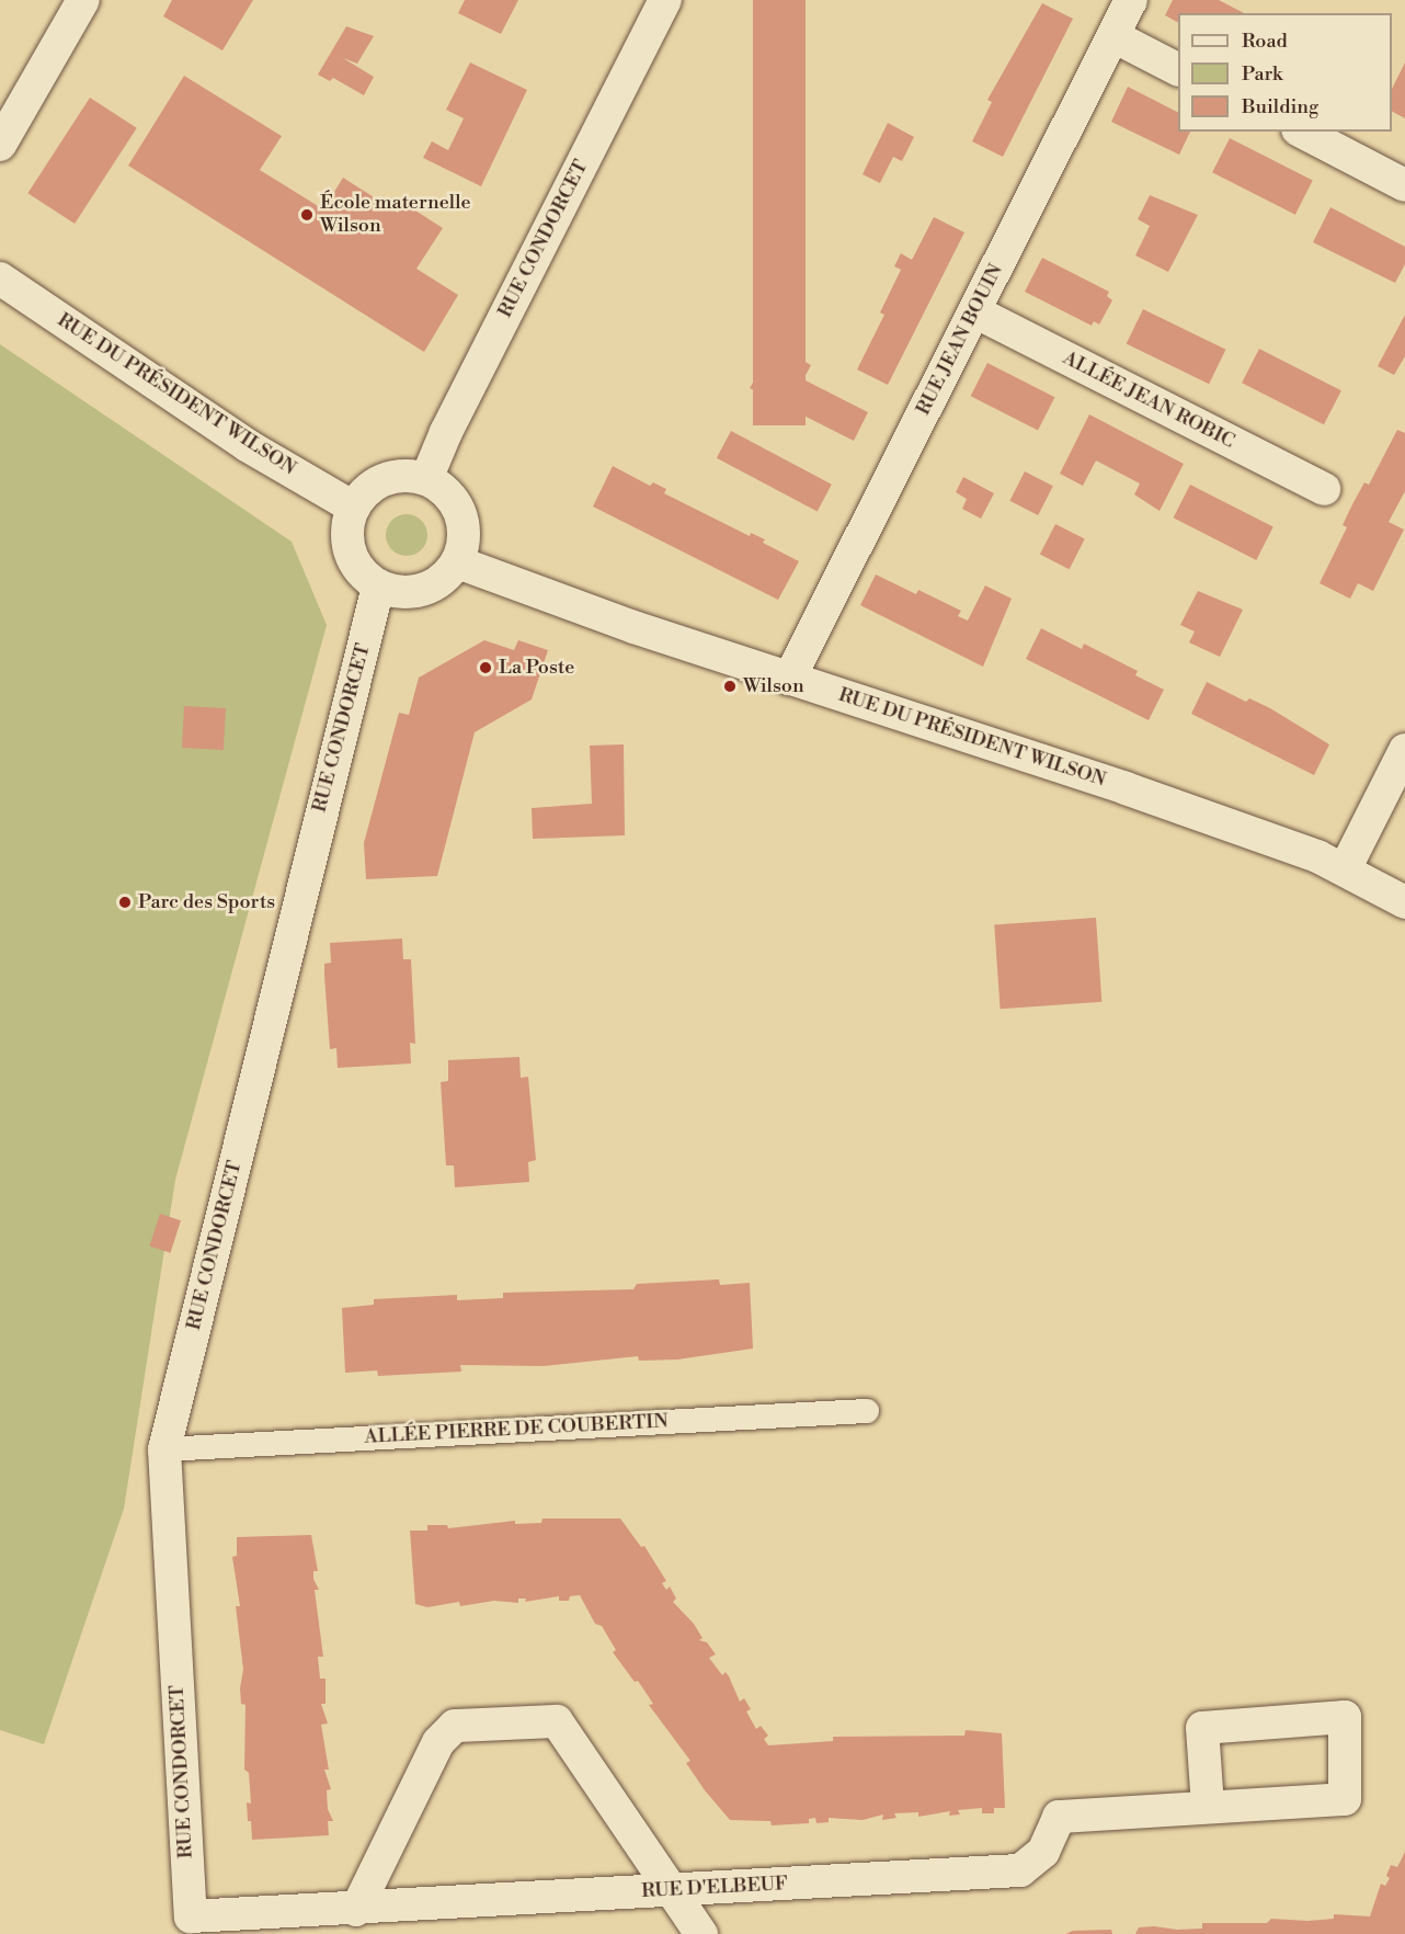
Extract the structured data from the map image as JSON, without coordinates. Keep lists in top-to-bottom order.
{
  "streets": {
    "street": [
      "RUE CONDORCET",
      "RUE JEAN BOUIN",
      "RUE DU PRÉSIDENT WILSON",
      "ALLÉE JEAN ROBIC",
      "ALLÉE PIERRE DE COUBERTIN",
      "RUE D'ELBEUF"
    ]
  },
  "crossings": [
    ["RUE CONDORCET", "RUE DU PRÉSIDENT WILSON"],
    ["RUE CONDORCET", "ALLÉE PIERRE DE COUBERTIN"],
    ["RUE CONDORCET", "RUE D'ELBEUF"],
    ["RUE JEAN BOUIN", "RUE DU PRÉSIDENT WILSON"],
    ["RUE JEAN BOUIN", "ALLÉE JEAN ROBIC"]
  ],
  "places": [
    "École maternelle Wilson",
    "La Poste",
    "Wilson",
    "Parc des Sports"
  ],
  "legend": ["Road", "Park", "Building"]
}
